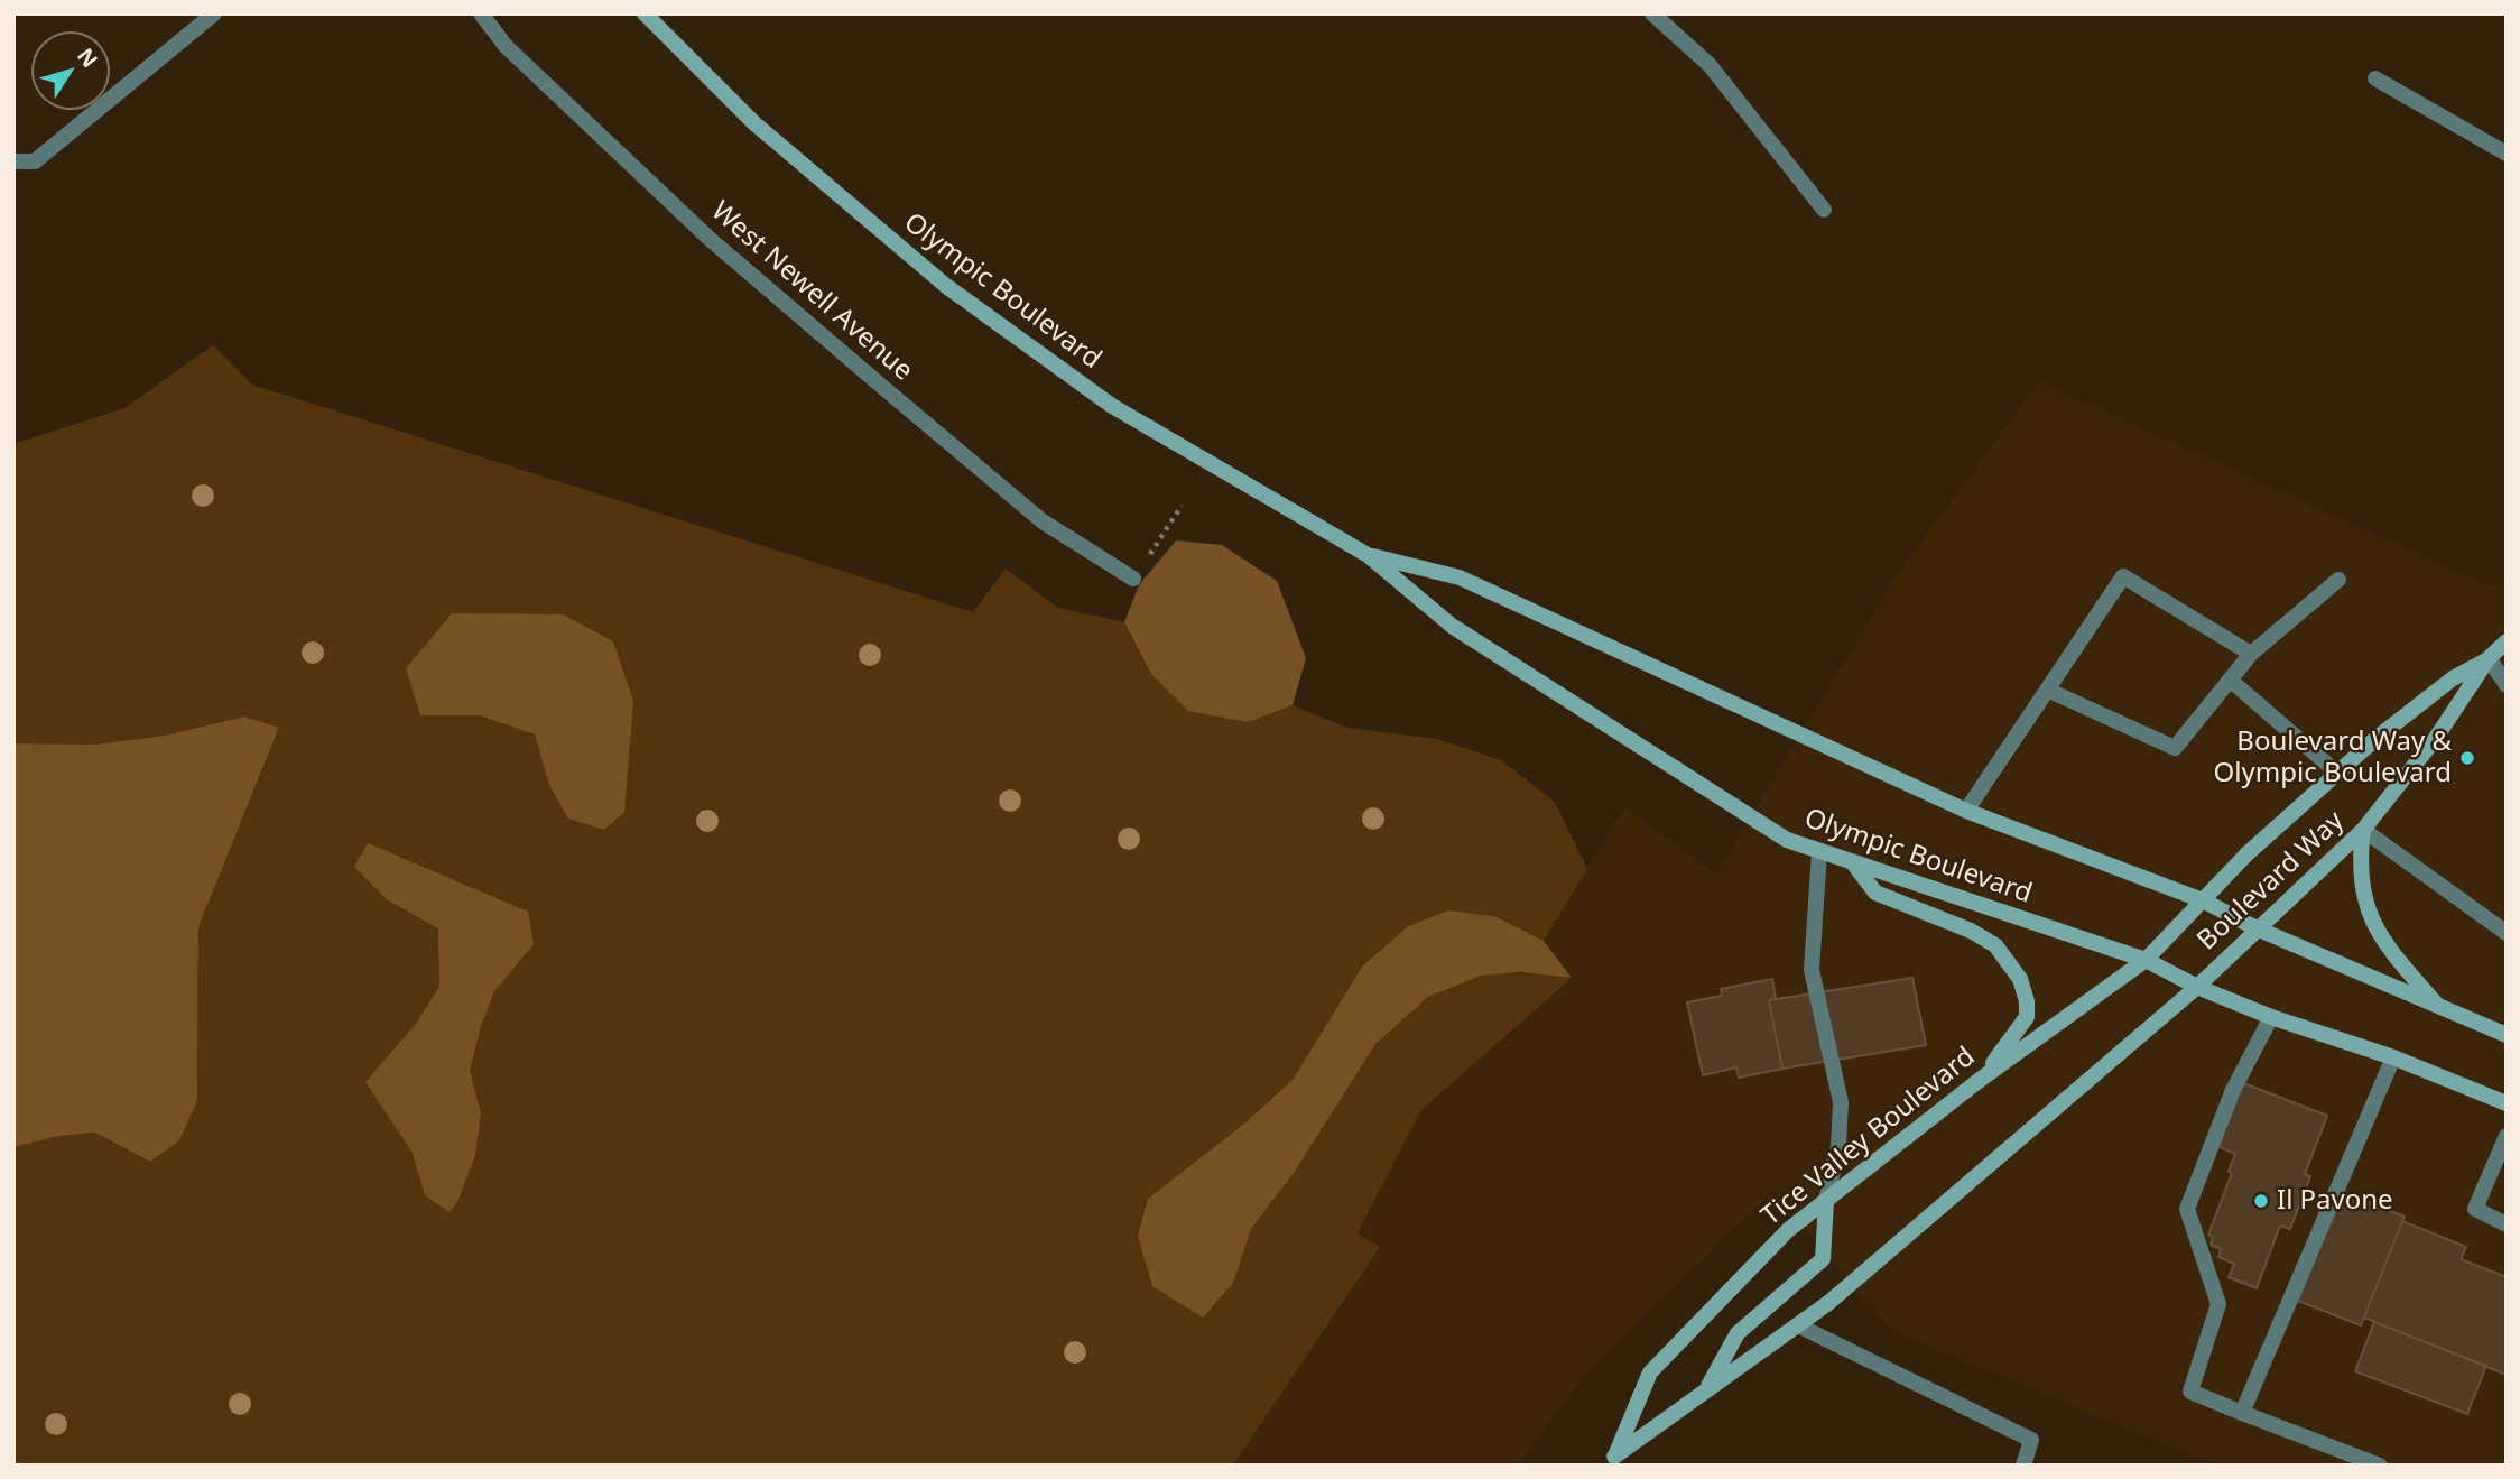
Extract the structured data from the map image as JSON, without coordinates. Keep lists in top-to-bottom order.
{
  "streets": {
    "main road": ["Olympic Boulevard", "Boulevard Way", "Tice Valley Boulevard"],
    "street": ["West Newell Avenue"]
  },
  "crossings": [
    ["Olympic Boulevard", "Boulevard Way"],
    ["Olympic Boulevard", "Tice Valley Boulevard"],
    ["Boulevard Way", "Tice Valley Boulevard"]
  ],
  "places": ["Boulevard Way & Olympic Boulevard", "Il Pavone"],
  "north": "top right"
}
